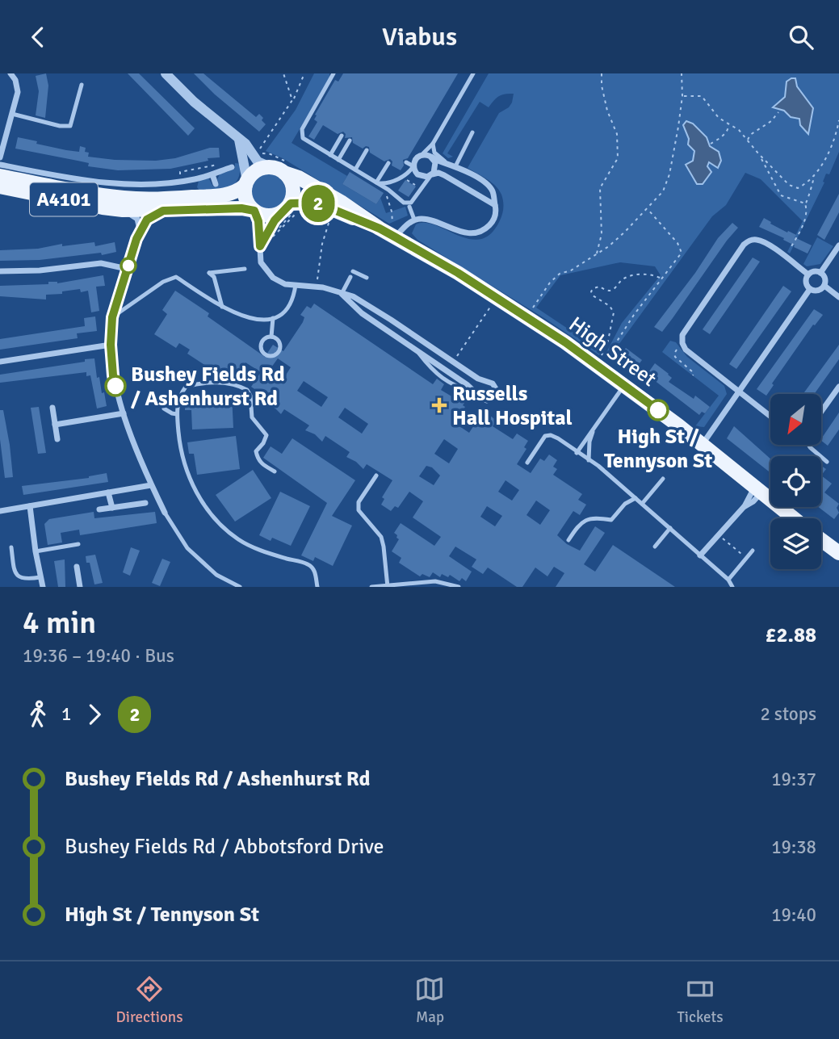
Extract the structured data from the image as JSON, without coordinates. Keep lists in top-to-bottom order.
{
  "streets": {
    "main road": ["A4101", "High Street"]
  },
  "crossings": [
    ["A4101", "High Street"]
  ],
  "places": {
    "other": ["Bushey Fields Rd / Ashenhurst Rd", "High St / Tennyson St"],
    "health": ["Russells Hall Hospital"]
  },
  "lines": ["bus line 2"],
  "north": "bottom left",
  "page": {
    "header": "Viabus",
    "on_map": "2",
    "heading": ["4 min", "19:36 – 19:40 · Bus", "£2.88"],
    "legs": ["1", "2", "2 stops"],
    "list": [
      {
        "name": "Bushey Fields Rd / Ashenhurst Rd",
        "value": "19:37"
      },
      {
        "name": "Bushey Fields Rd / Abbotsford Drive",
        "value": "19:38"
      },
      {
        "name": "High St / Tennyson St",
        "value": "19:40"
      }
    ],
    "tabs": ["Directions", "Map", "Tickets"]
  }
}
